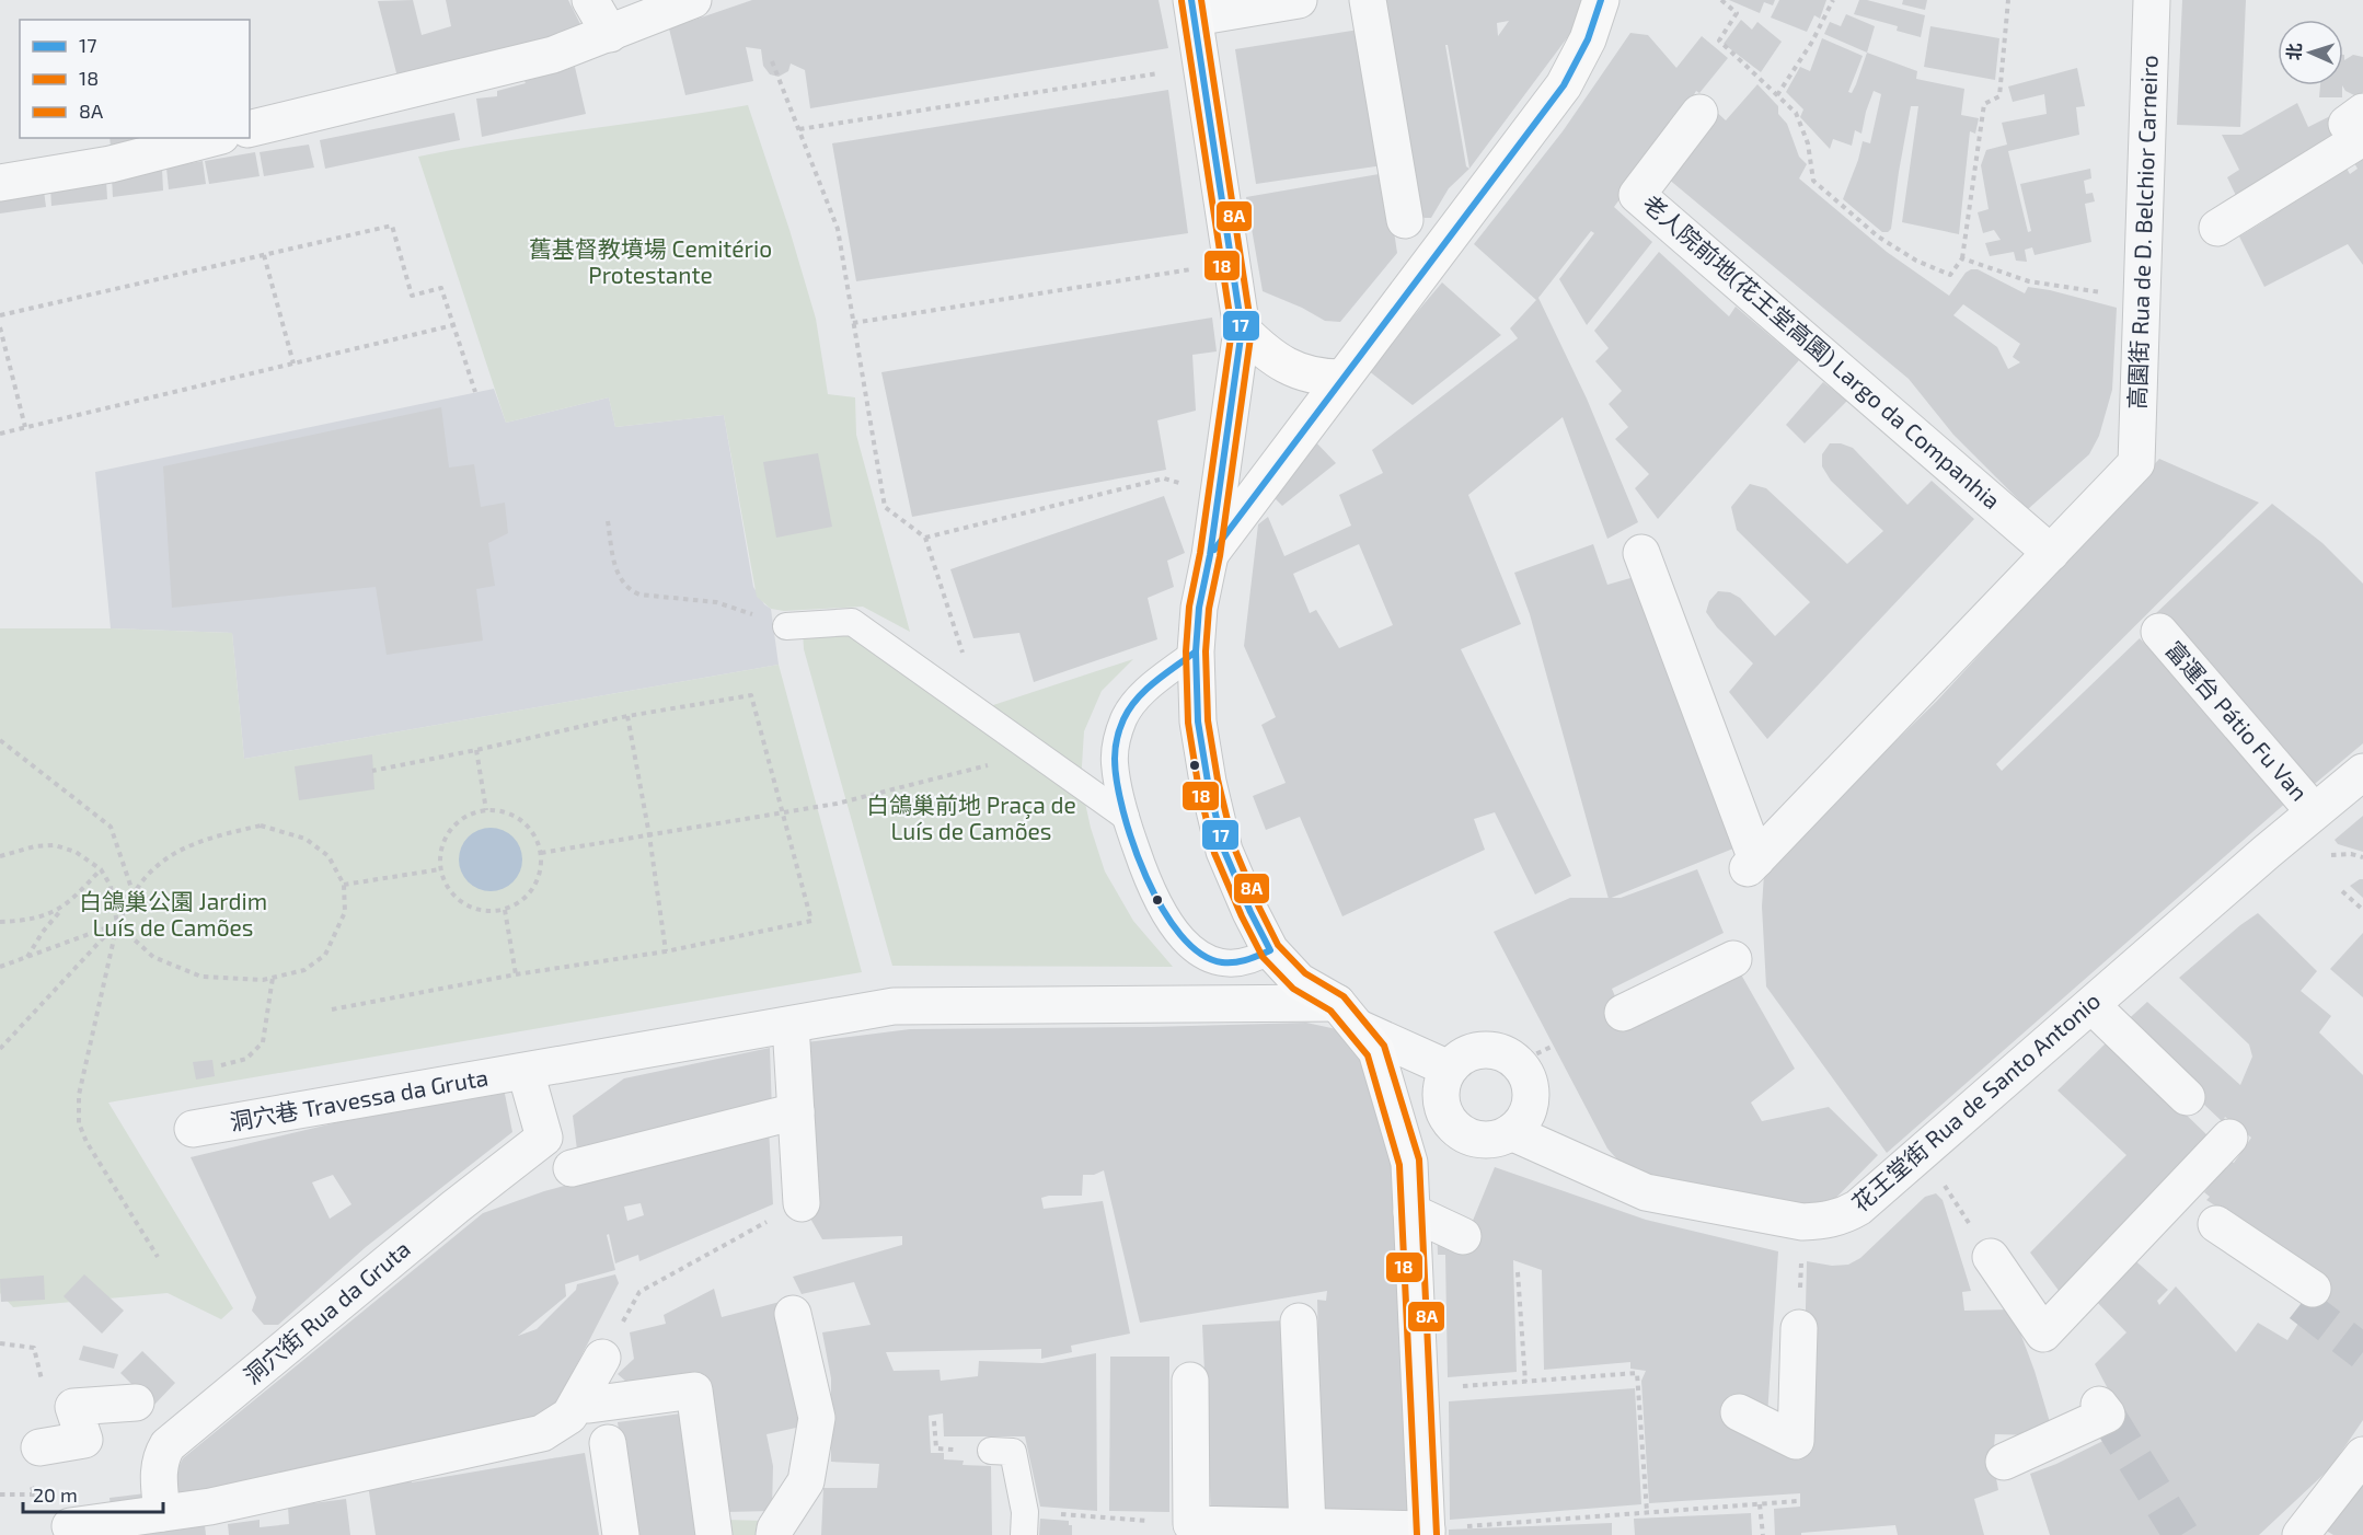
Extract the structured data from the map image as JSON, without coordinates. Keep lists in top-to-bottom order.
{
  "streets": {
    "street": [
      "高園街 Rua de D. Belchior Carneiro",
      "老人院前地(花王堂高園) Largo da Companhia",
      "富運台 Pátio Fu Van",
      "洞穴巷 Travessa da Gruta",
      "花王堂街 Rua de Santo Antonio",
      "洞穴街 Rua da Gruta"
    ]
  },
  "crossings": [
    ["高園街 Rua de D. Belchior Carneiro", "老人院前地(花王堂高園) Largo da Companhia"],
    ["富運台 Pátio Fu Van", "花王堂街 Rua de Santo Antonio"],
    ["洞穴巷 Travessa da Gruta", "洞穴街 Rua da Gruta"]
  ],
  "parks": ["舊基督教墳場 Cemitério Protestante", "白鴿巢前地 Praça de Luís de Camões", "白鴿巢公園 Jardim Luís de Camões"],
  "lines": ["transit line 17", "transit line 8A", "transit line 18"],
  "legend": ["17", "18", "8A"],
  "scale_bar": "20 m",
  "north": "left"
}
